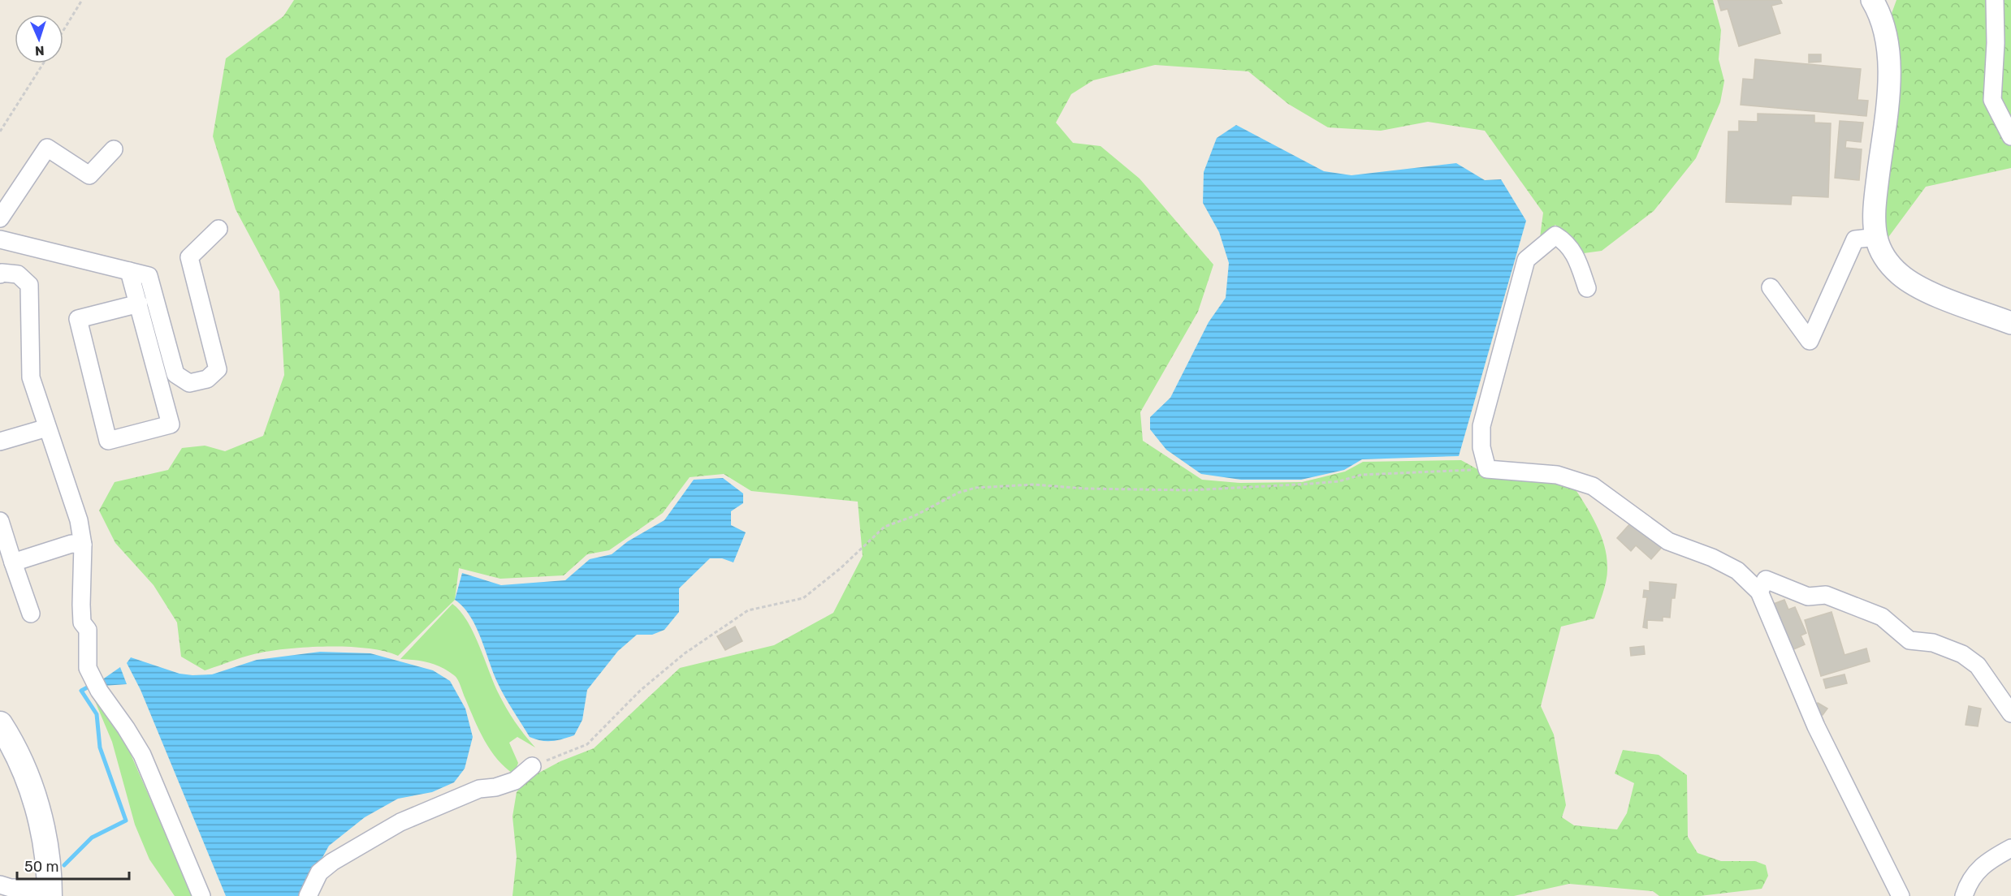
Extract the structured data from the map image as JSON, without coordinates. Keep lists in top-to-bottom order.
{
  "scale_bar": "50 m",
  "north": "bottom"
}
